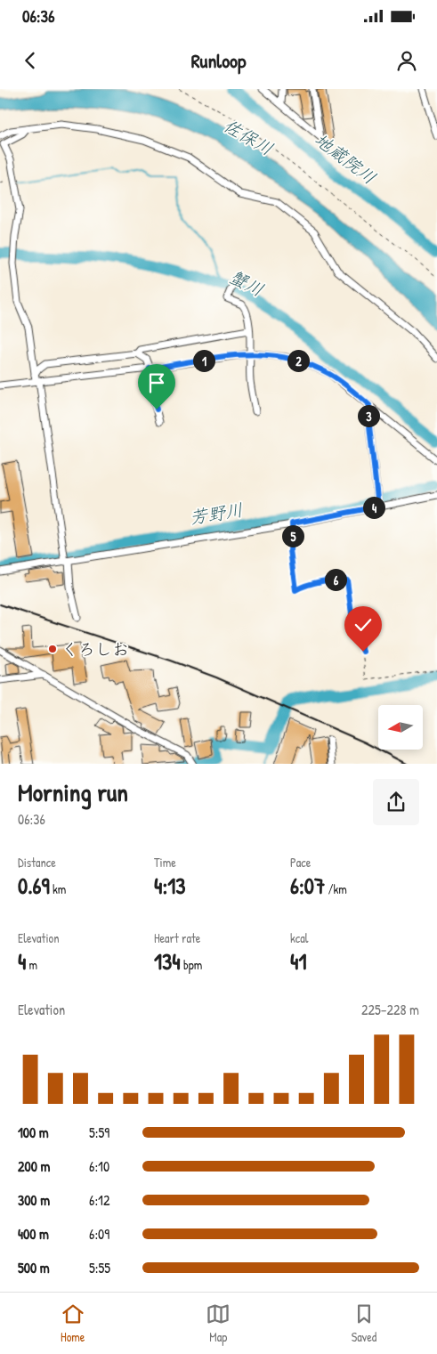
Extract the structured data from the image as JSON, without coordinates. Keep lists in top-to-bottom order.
{
  "water": [
    "佐保川",
    "地蔵院川",
    "蟹川",
    "芳野川"
  ],
  "places": ["くろしお"],
  "north": "left",
  "page": {
    "status": "06:36",
    "header": "Runloop",
    "pins": [
      "1",
      "2",
      "3",
      "4",
      "5",
      "6"
    ],
    "heading": ["Morning run", "06:36"],
    "stats": [
      ["Distance", "0.69 km"],
      ["Time", "4:13"],
      ["Pace", "6:07 /km"],
      ["Elevation", "4 m"],
      ["Heart rate", "134 bpm"],
      ["kcal", "41"]
    ],
    "chart": ["Elevation", "225–228 m"],
    "list": [
      {
        "name": "100 m",
        "note": "5:59"
      },
      {
        "name": "200 m",
        "note": "6:10"
      },
      {
        "name": "300 m",
        "note": "6:12"
      },
      {
        "name": "400 m",
        "note": "6:09"
      },
      {
        "name": "500 m",
        "note": "5:55"
      }
    ],
    "tabs": ["Home", "Map", "Saved"]
  }
}
